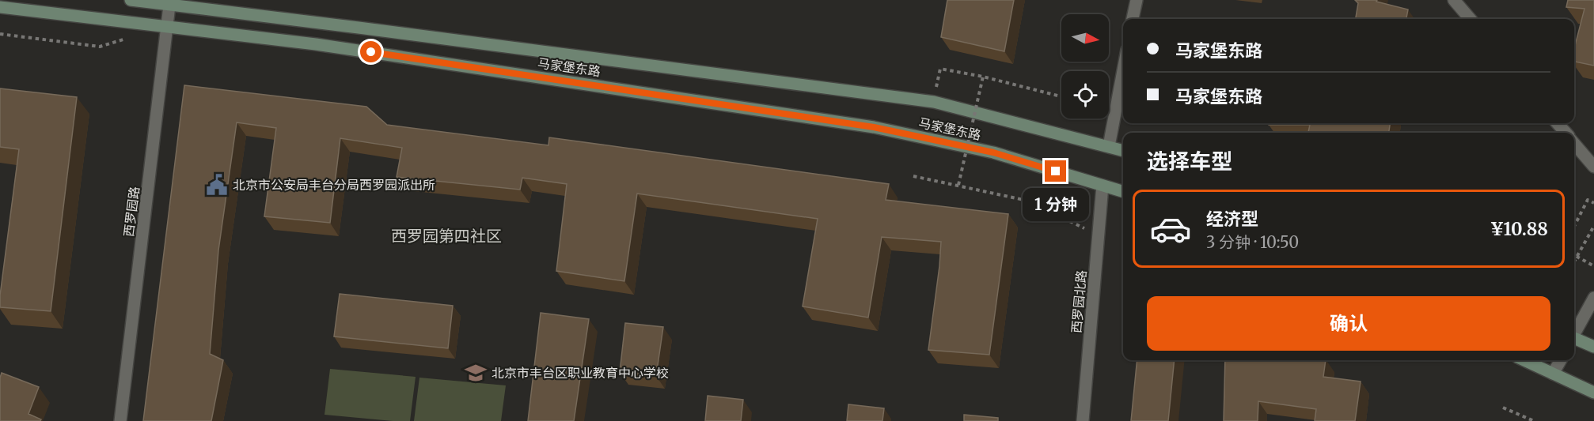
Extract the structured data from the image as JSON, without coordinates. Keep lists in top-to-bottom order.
{
  "streets": {
    "main road": ["马家堡东路"],
    "street": ["西罗园路", "西罗园北路"]
  },
  "crossings": [
    ["马家堡东路", "西罗园路"],
    ["马家堡东路", "西罗园北路"]
  ],
  "districts": ["西罗园第四社区"],
  "places": {
    "public building": ["北京市公安局丰台分局西罗园派出所"],
    "school or university": ["北京市丰台区职业教育中心学校"]
  },
  "north": "right",
  "page": {
    "banner": ["马家堡东路", "马家堡东路"],
    "heading": "选择车型",
    "bubble": "1 分钟",
    "list": [
      {
        "name": "经济型",
        "note": "3 分钟 · 10:50",
        "value": "¥10.88"
      }
    ],
    "buttons": "确认"
  }
}
